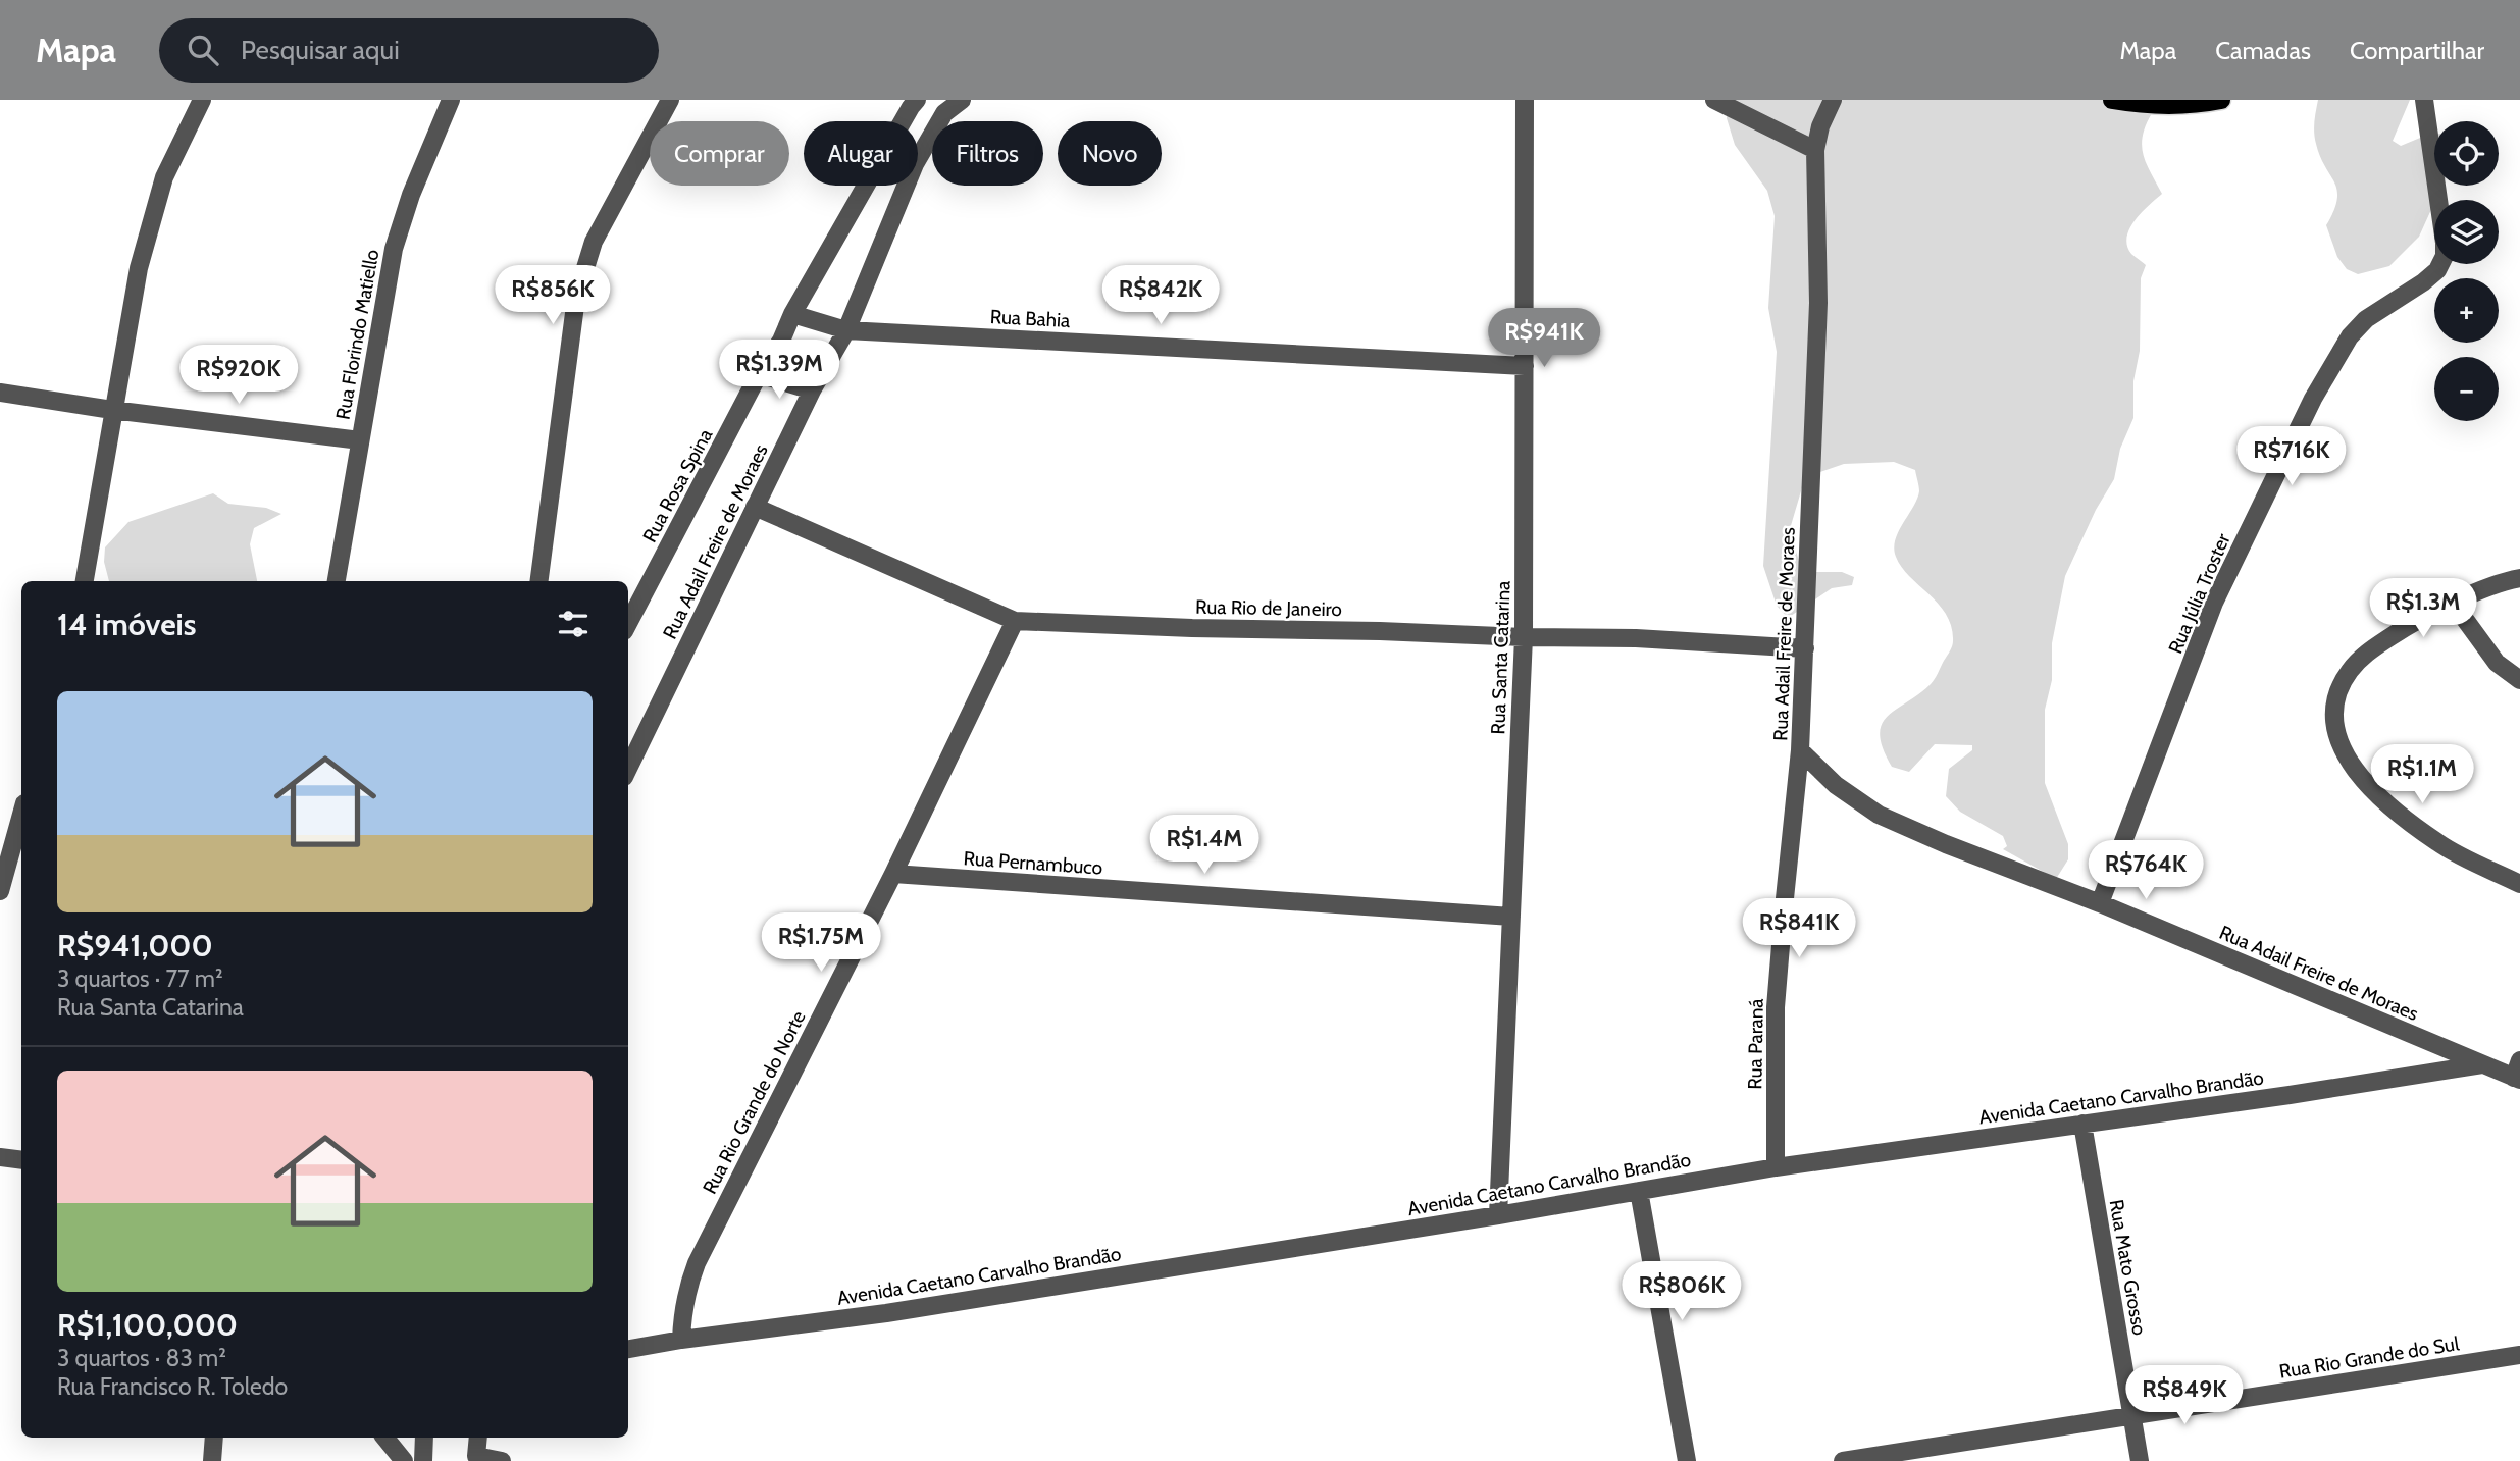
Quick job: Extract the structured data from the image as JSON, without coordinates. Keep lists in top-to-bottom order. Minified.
{"streets":{"street":["Rua Bahia","Rua Florindo Matiello","Rua Rosa Spina","Rua Adail Freire de Moraes","Rua Júlia Troster","Rua Rio de Janeiro","Rua Santa Catarina","Rua Pernambuco","Rua Paraná","Avenida Caetano Carvalho Brandão","Rua Rio Grande do Norte","Rua Mato Grosso","Rua Rio Grande do Sul"]},"crossings":[["Rua Bahia","Rua Rosa Spina"],["Rua Bahia","Rua Adail Freire de Moraes"],["Rua Bahia","Rua Santa Catarina"],["Rua Adail Freire de Moraes","Rua Júlia Troster"],["Rua Adail Freire de Moraes","Rua Rio de Janeiro"],["Rua Adail Freire de Moraes","Rua Paraná"],["Rua Adail Freire de Moraes","Avenida Caetano Carvalho Brandão"],["Rua Rio de Janeiro","Rua Santa Catarina"],["Rua Rio de Janeiro","Rua Rio Grande do Norte"],["Rua Santa Catarina","Rua Pernambuco"],["Rua Santa Catarina","Avenida Caetano Carvalho Brandão"],["Rua Pernambuco","Rua Rio Grande do Norte"],["Rua Paraná","Avenida Caetano Carvalho Brandão"],["Avenida Caetano Carvalho Brandão","Rua Rio Grande do Norte"],["Avenida Caetano Carvalho Brandão","Rua Mato Grosso"],["Rua Mato Grosso","Rua Rio Grande do Sul"]],"page":{"header":"Mapa","search":"Pesquisar aqui","nav":["Mapa","Camadas","Compartilhar"],"map_buttons":["+","−"],"chip":["Comprar","Alugar","Filtros","Novo"],"price":["R$856K","R$842K","R$941K","R$1.39M","R$920K","R$716K","R$1.3M","R$1.1M","R$1.4M","R$764K","R$841K","R$1.75M","R$806K","R$849K"],"heading":"14 imóveis","list":[{"name":"R$941,000","note":"3 quartos · 77 m² · Rua Santa Catarina"},{"name":"R$1,100,000","note":"3 quartos · 83 m² · Rua Francisco R. Toledo"}]}}
